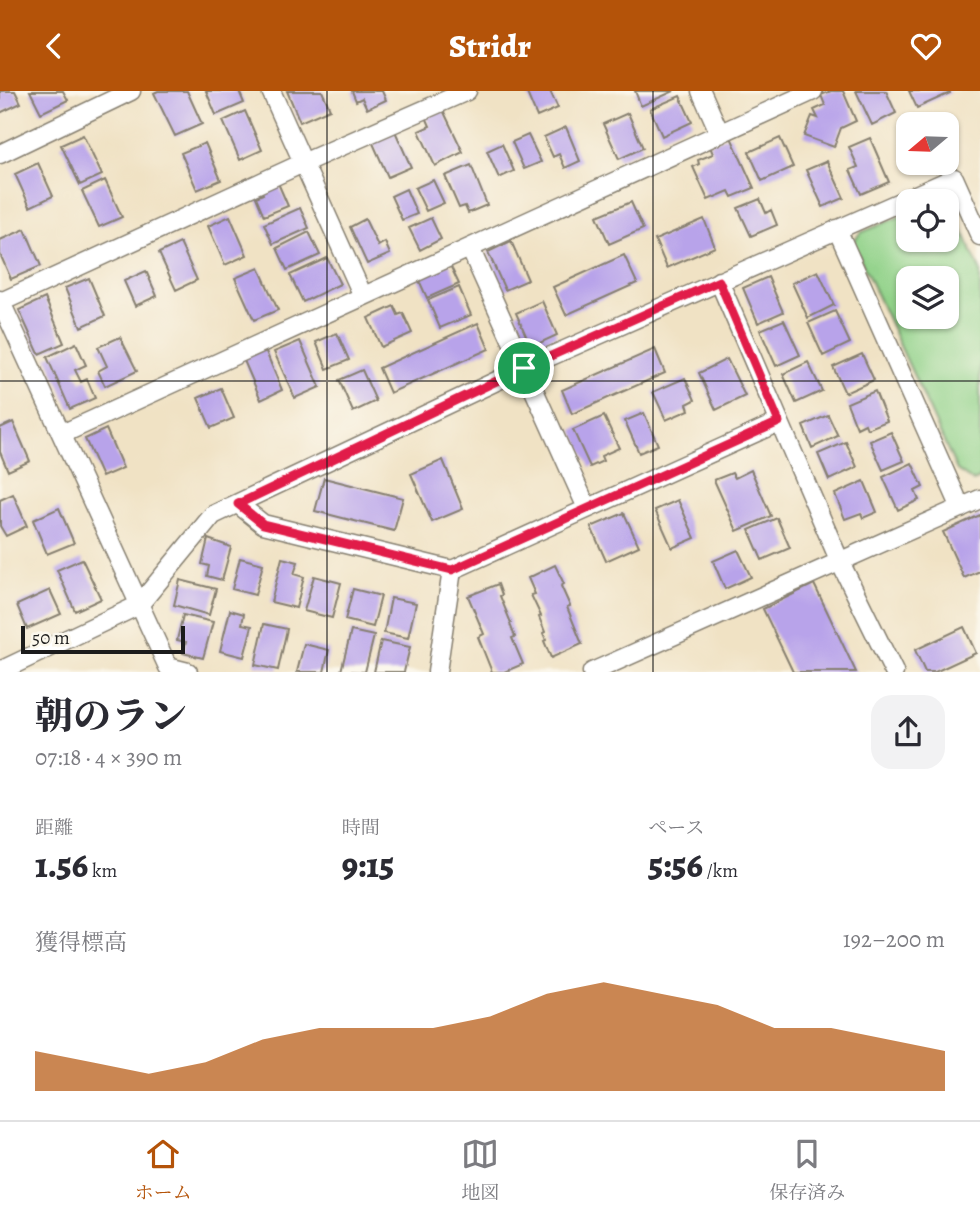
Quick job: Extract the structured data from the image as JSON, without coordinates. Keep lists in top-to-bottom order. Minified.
{"scale_bar":"50 m","north":"left","page":{"header":"Stridr","scale":"50 m","heading":["朝のラン","07:18 · 4 × 390 m"],"stats":[["距離","1.56 km"],["時間","9:15"],["ペース","5:56 /km"]],"chart":["獲得標高","192–200 m"],"tabs":["ホーム","地図","保存済み"]}}
